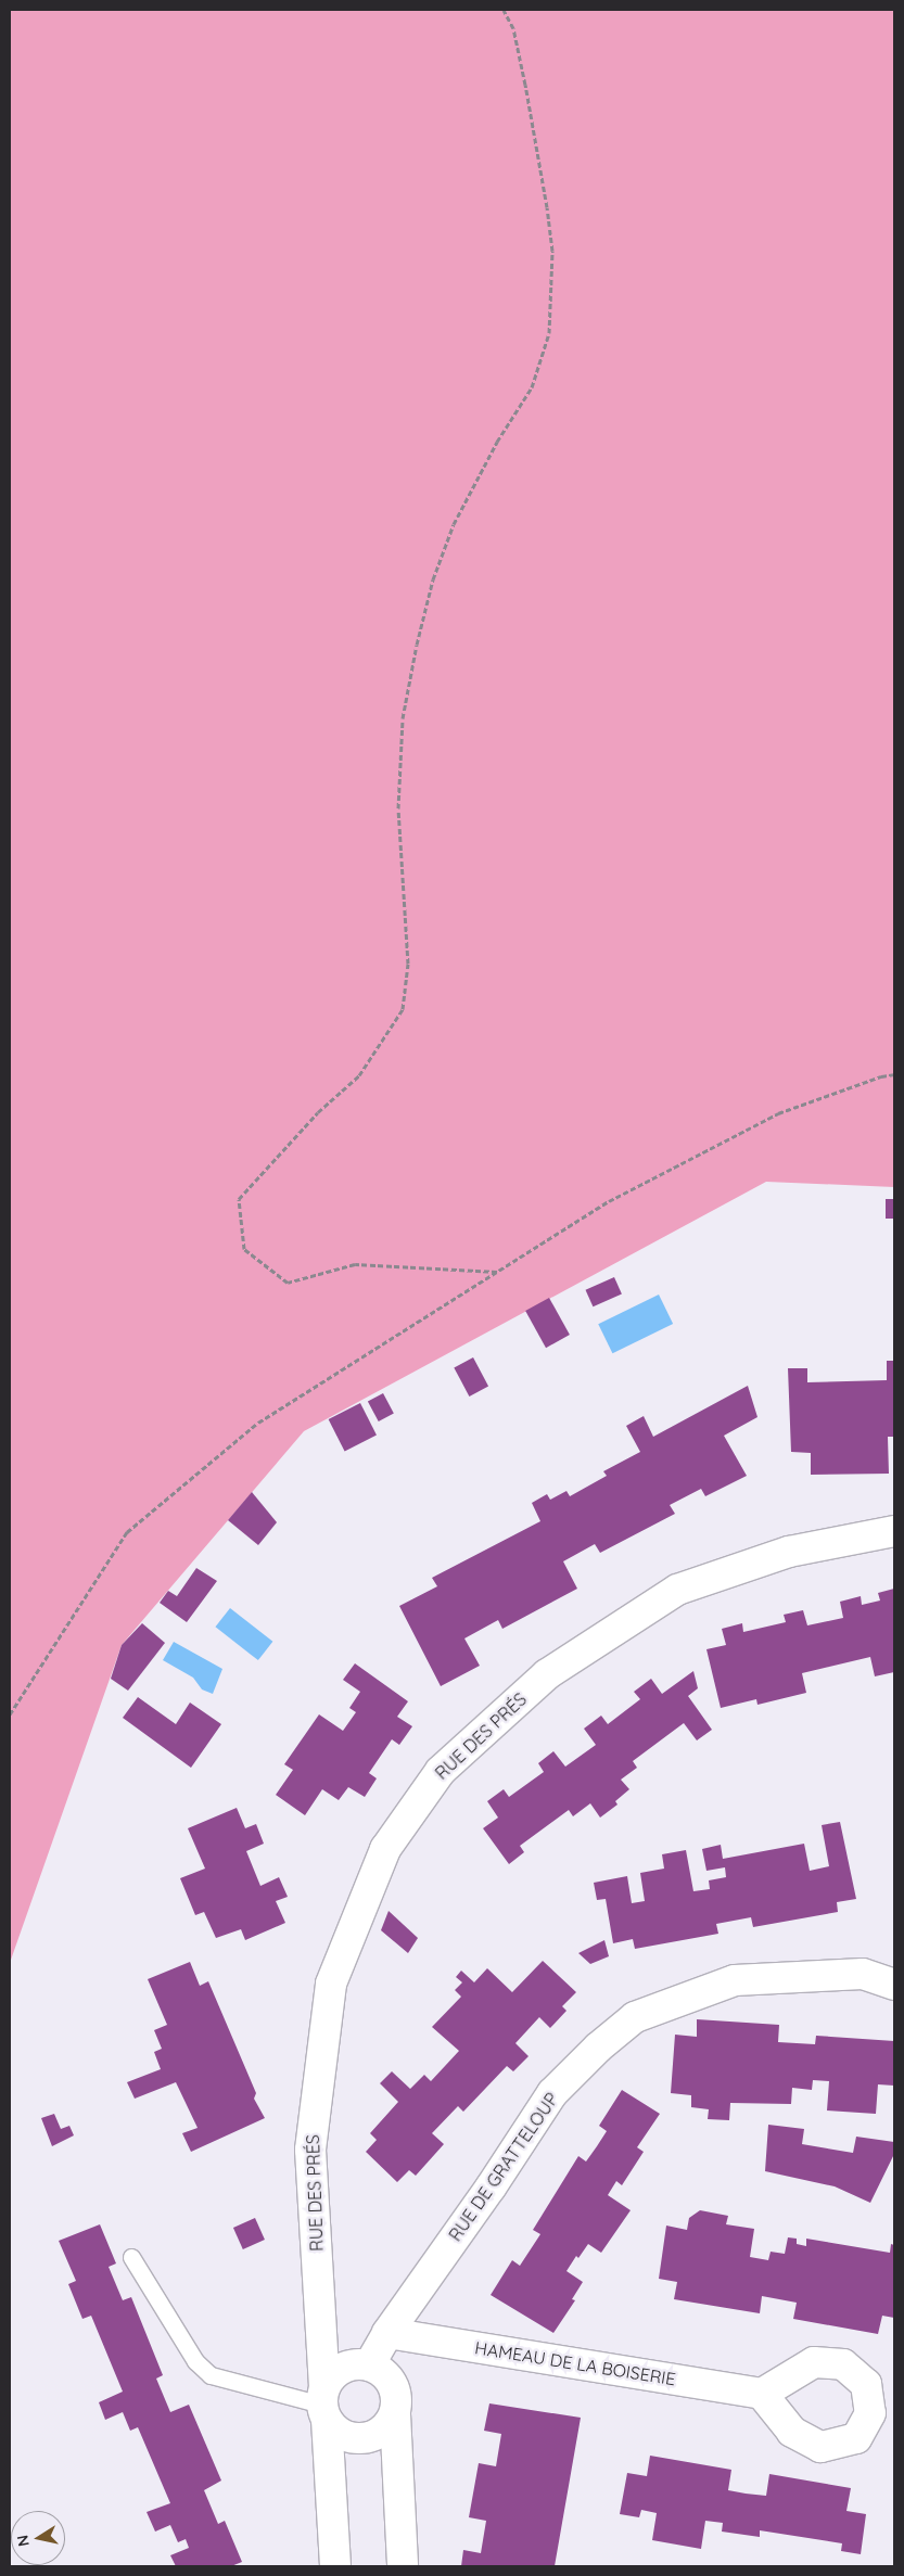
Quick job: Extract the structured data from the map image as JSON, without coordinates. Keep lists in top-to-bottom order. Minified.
{"streets":{"street":["RUE DES PRÉS","RUE DE GRATTELOUP","HAMEAU DE LA BOISERIE"]},"crossings":[["RUE DES PRÉS","RUE DE GRATTELOUP"],["RUE DE GRATTELOUP","HAMEAU DE LA BOISERIE"]],"north":"left"}
